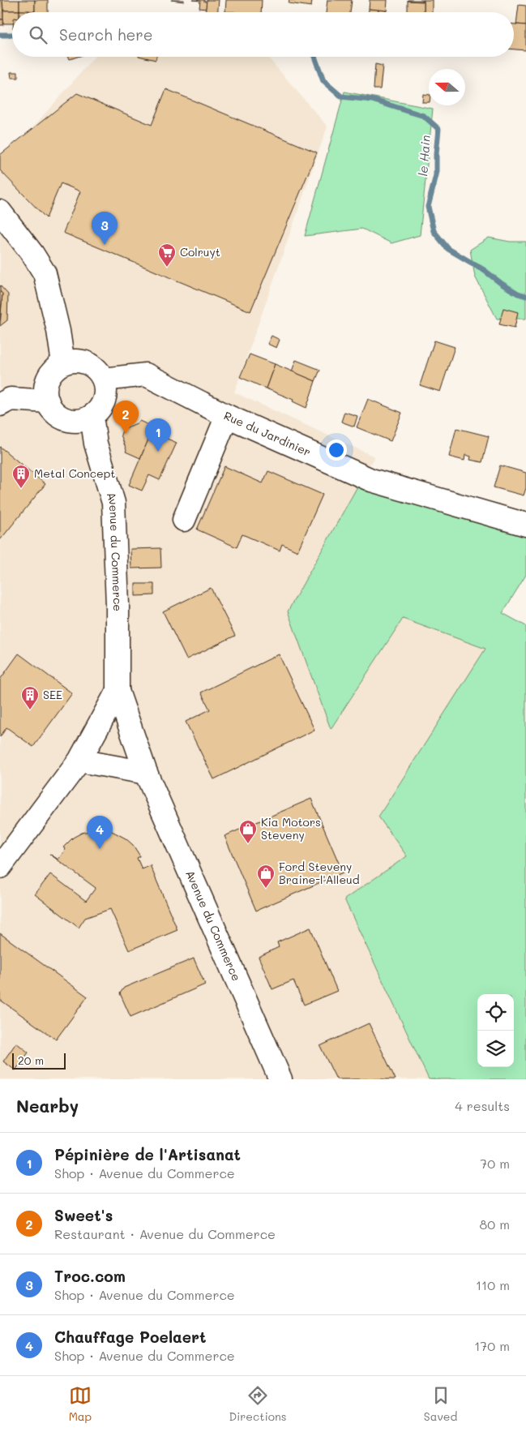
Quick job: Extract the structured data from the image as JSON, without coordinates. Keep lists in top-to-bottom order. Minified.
{"streets":{"street":["Rue du Jardinier","Avenue du Commerce"]},"crossings":[["Rue du Jardinier","Avenue du Commerce"]],"water":["le Hain"],"places":{"supermarket":["Colruyt"],"building":["Metal Concept","SEE"],"shop":["Kia Motors Steveny","Ford Steveny Braine-l'Alleud"]},"scale_bar":"20 m","north":"left","page":{"search":"Search here","pins":["3","2","1","4"],"scale":"20 m","heading":["Nearby","4 results"],"list":[{"mark":"1","name":"Pépinière de l'Artisanat","note":"Shop · Avenue du Commerce","value":"70 m"},{"mark":"2","name":"Sweet's","note":"Restaurant · Avenue du Commerce","value":"80 m"},{"mark":"3","name":"Troc.com","note":"Shop · Avenue du Commerce","value":"110 m"},{"mark":"4","name":"Chauffage Poelaert","note":"Shop · Avenue du Commerce","value":"170 m"}],"nav":["Map","Directions","Saved"]}}
